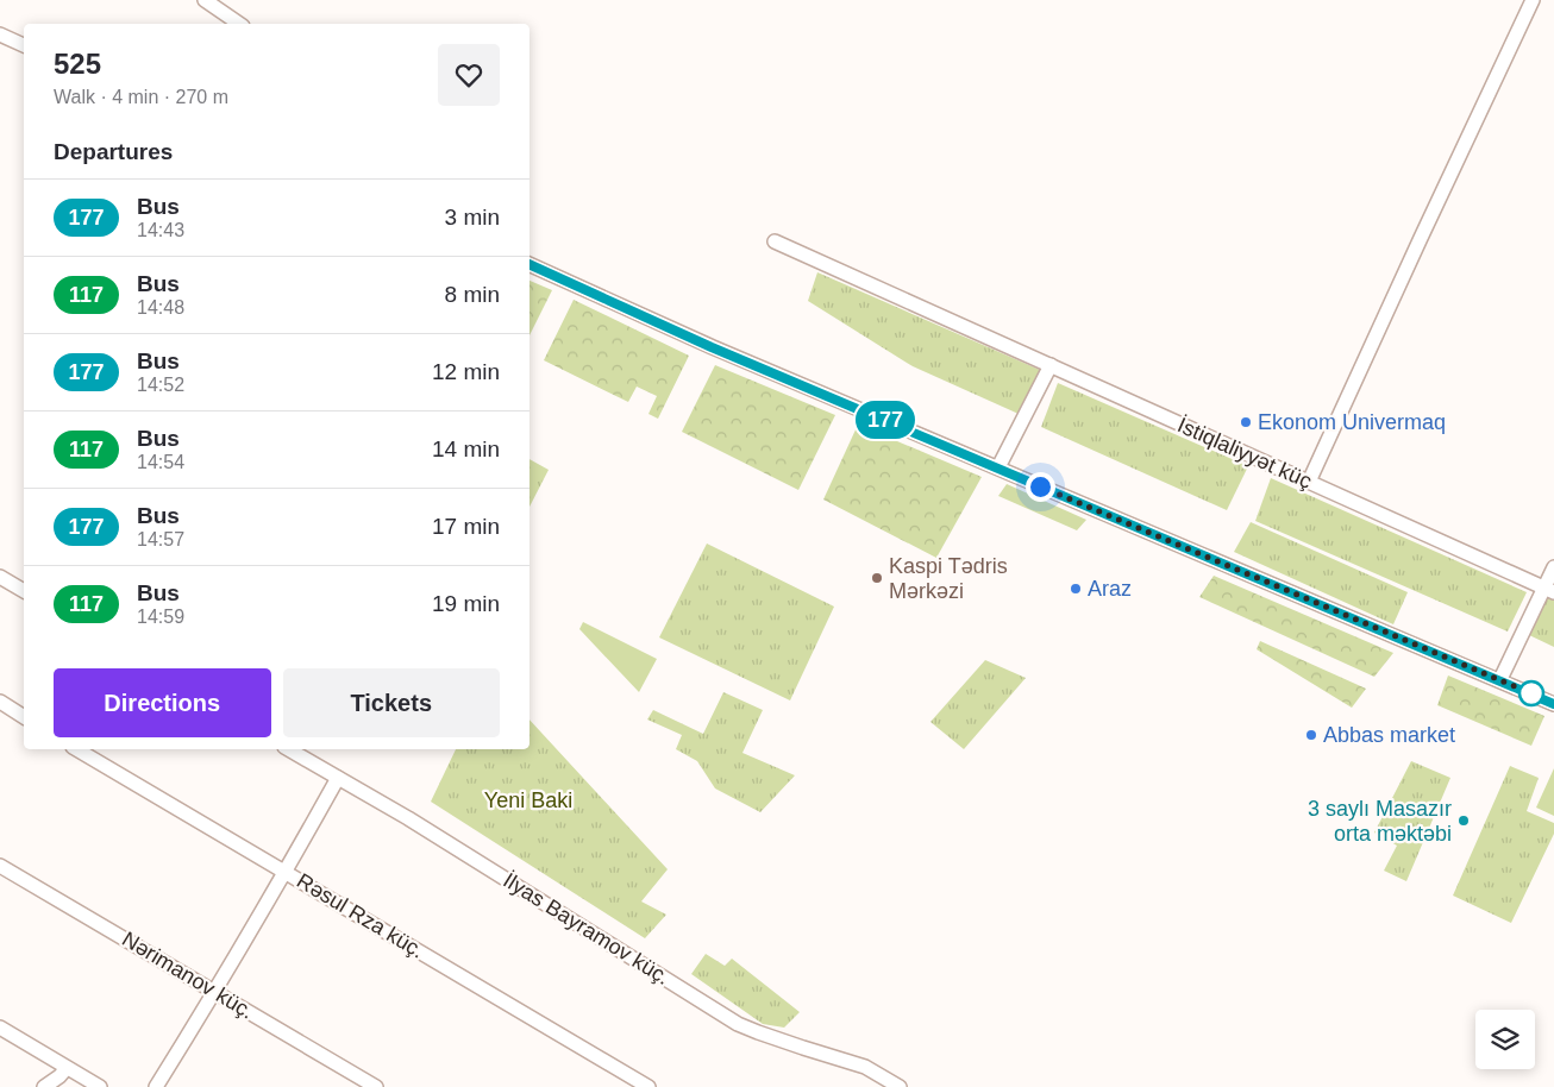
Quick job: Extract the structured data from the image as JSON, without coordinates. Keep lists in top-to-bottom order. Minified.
{"streets":{"street":["İstiqlaliyyət küç","Rəsul Rza küç.","İlyas Bayramov küç.","Nərimanov küç."]},"parks":["Yeni Baki"],"places":["Ekonom Univermaq","Kaspi Tədris Mərkəzi","Araz","Abbas market","3 saylı Masazır orta məktəbi"],"lines":["bus line 177"],"page":{"on_map":"177","heading":[["525","Walk · 4 min · 270 m"],"Departures"],"list":[{"mark":"177","name":"Bus","note":"14:43","value":"3 min"},{"mark":"117","name":"Bus","note":"14:48","value":"8 min"},{"mark":"177","name":"Bus","note":"14:52","value":"12 min"},{"mark":"117","name":"Bus","note":"14:54","value":"14 min"},{"mark":"177","name":"Bus","note":"14:57","value":"17 min"},{"mark":"117","name":"Bus","note":"14:59","value":"19 min"}],"buttons":["Directions","Tickets"]}}
